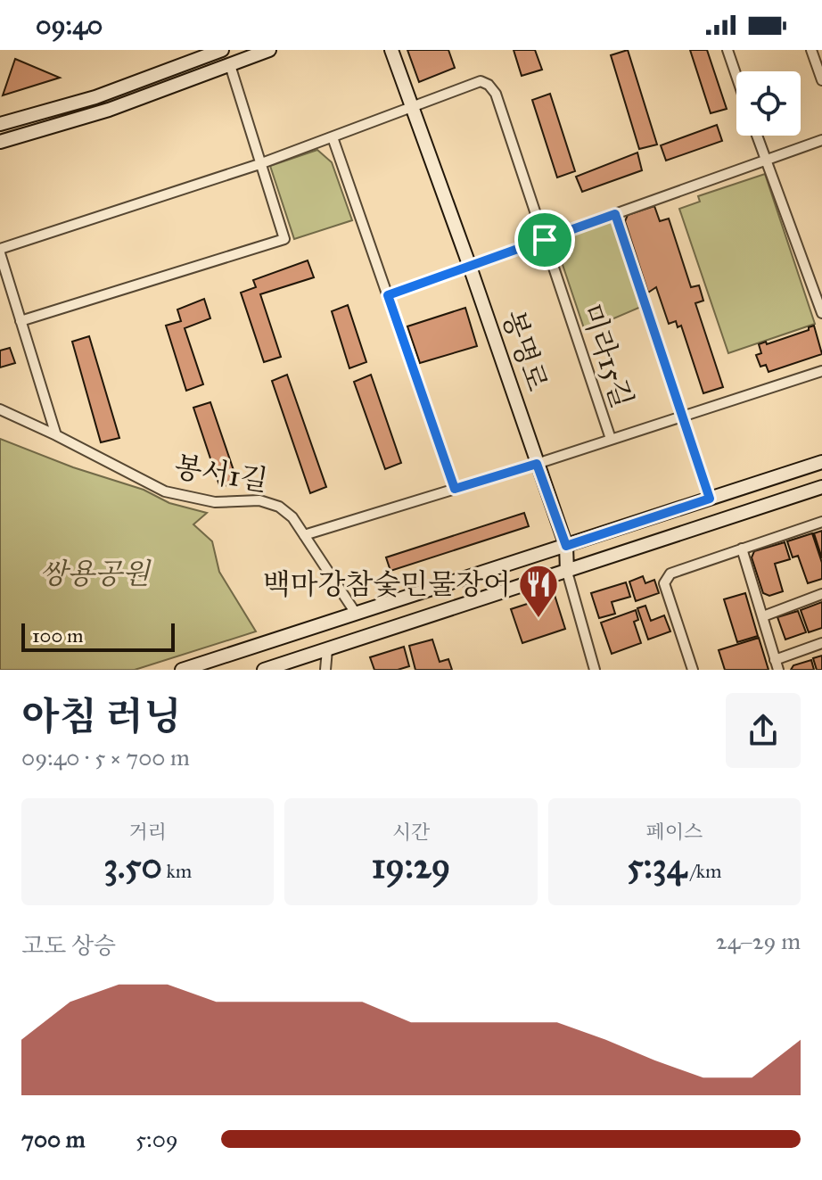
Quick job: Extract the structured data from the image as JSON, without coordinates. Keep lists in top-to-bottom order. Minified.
{"streets":{"main road":["봉명로"],"street":["미라15길","봉서1길"]},"crossings":[["봉명로","미라15길"]],"parks":["쌍용공원"],"places":{"restaurant":["백마강참숯민물장어"]},"scale_bar":"100 m","page":{"status":"09:40","scale":"100 m","heading":["아침 러닝","09:40 · 5 × 700 m"],"stats":[["거리","3.50 km"],["시간","19:29"],["페이스","5:34 /km"]],"chart":["고도 상승","24–29 m"],"list":[{"name":"700 m","note":"5:09"}]}}
